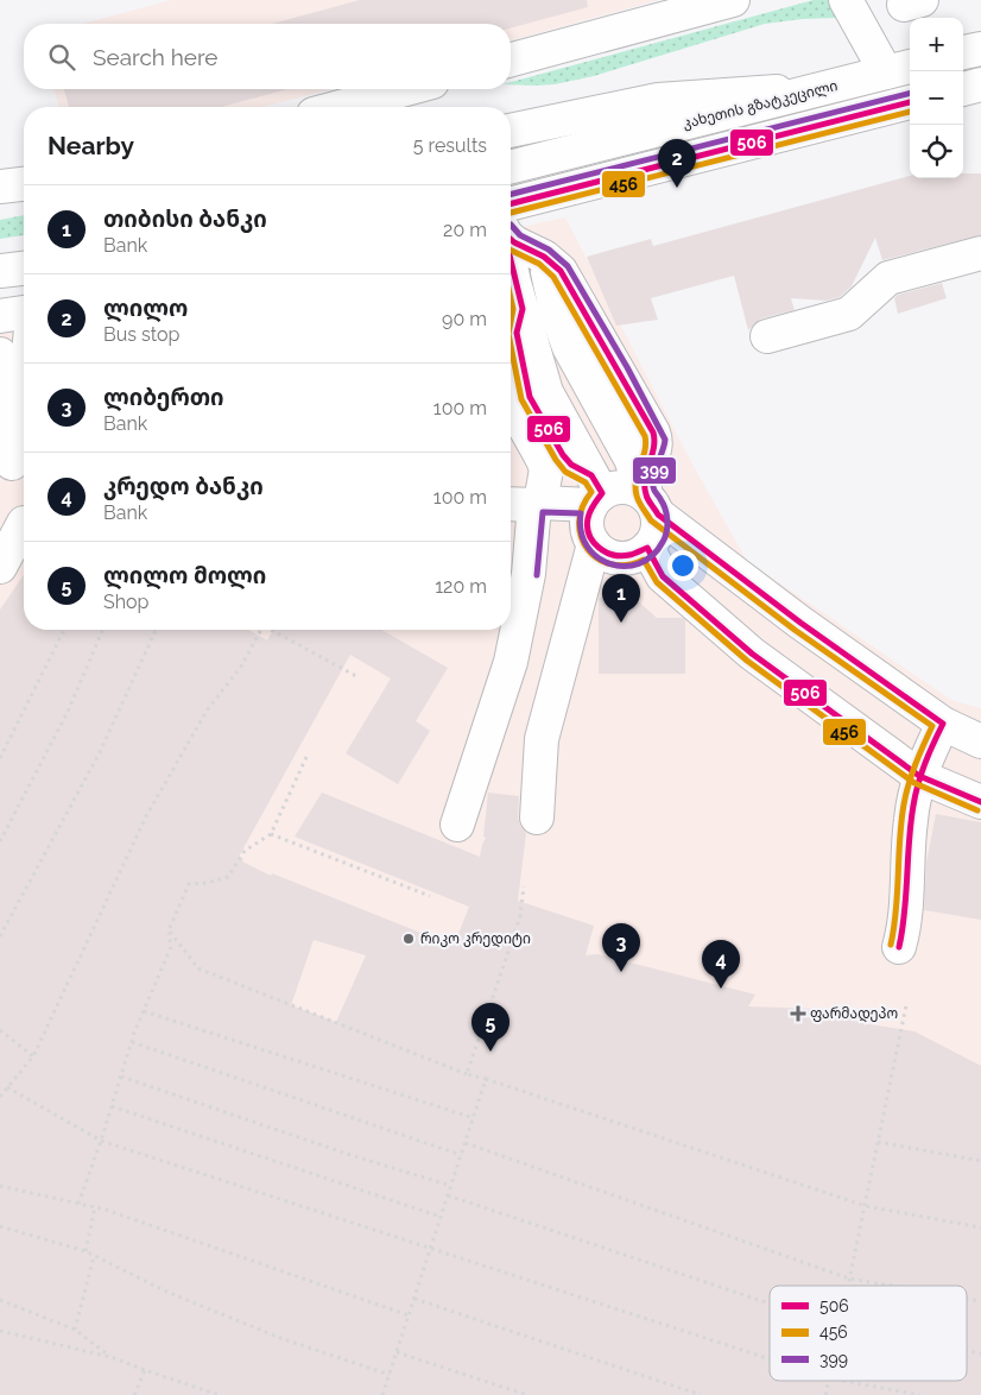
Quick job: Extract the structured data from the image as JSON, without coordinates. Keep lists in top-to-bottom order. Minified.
{"streets":{"main road":["კახეთის გზატკეცილი"]},"places":{"other":["რიკო კრედიტი"],"health":["ფარმადეპო"]},"lines":["transit line 399","transit line 506","transit line 456"],"legend":["506","456","399"],"page":{"map_buttons":["+","−"],"search":"Search here","heading":["Nearby","5 results"],"pins":["2","1","3","4","5"],"list":[{"mark":"1","name":"თიბისი ბანკი","note":"Bank","value":"20 m"},{"mark":"2","name":"ლილო","note":"Bus stop","value":"90 m"},{"mark":"3","name":"ლიბერთი","note":"Bank","value":"100 m"},{"mark":"4","name":"კრედო ბანკი","note":"Bank","value":"100 m"},{"mark":"5","name":"ლილო მოლი","note":"Shop","value":"120 m"}]}}
